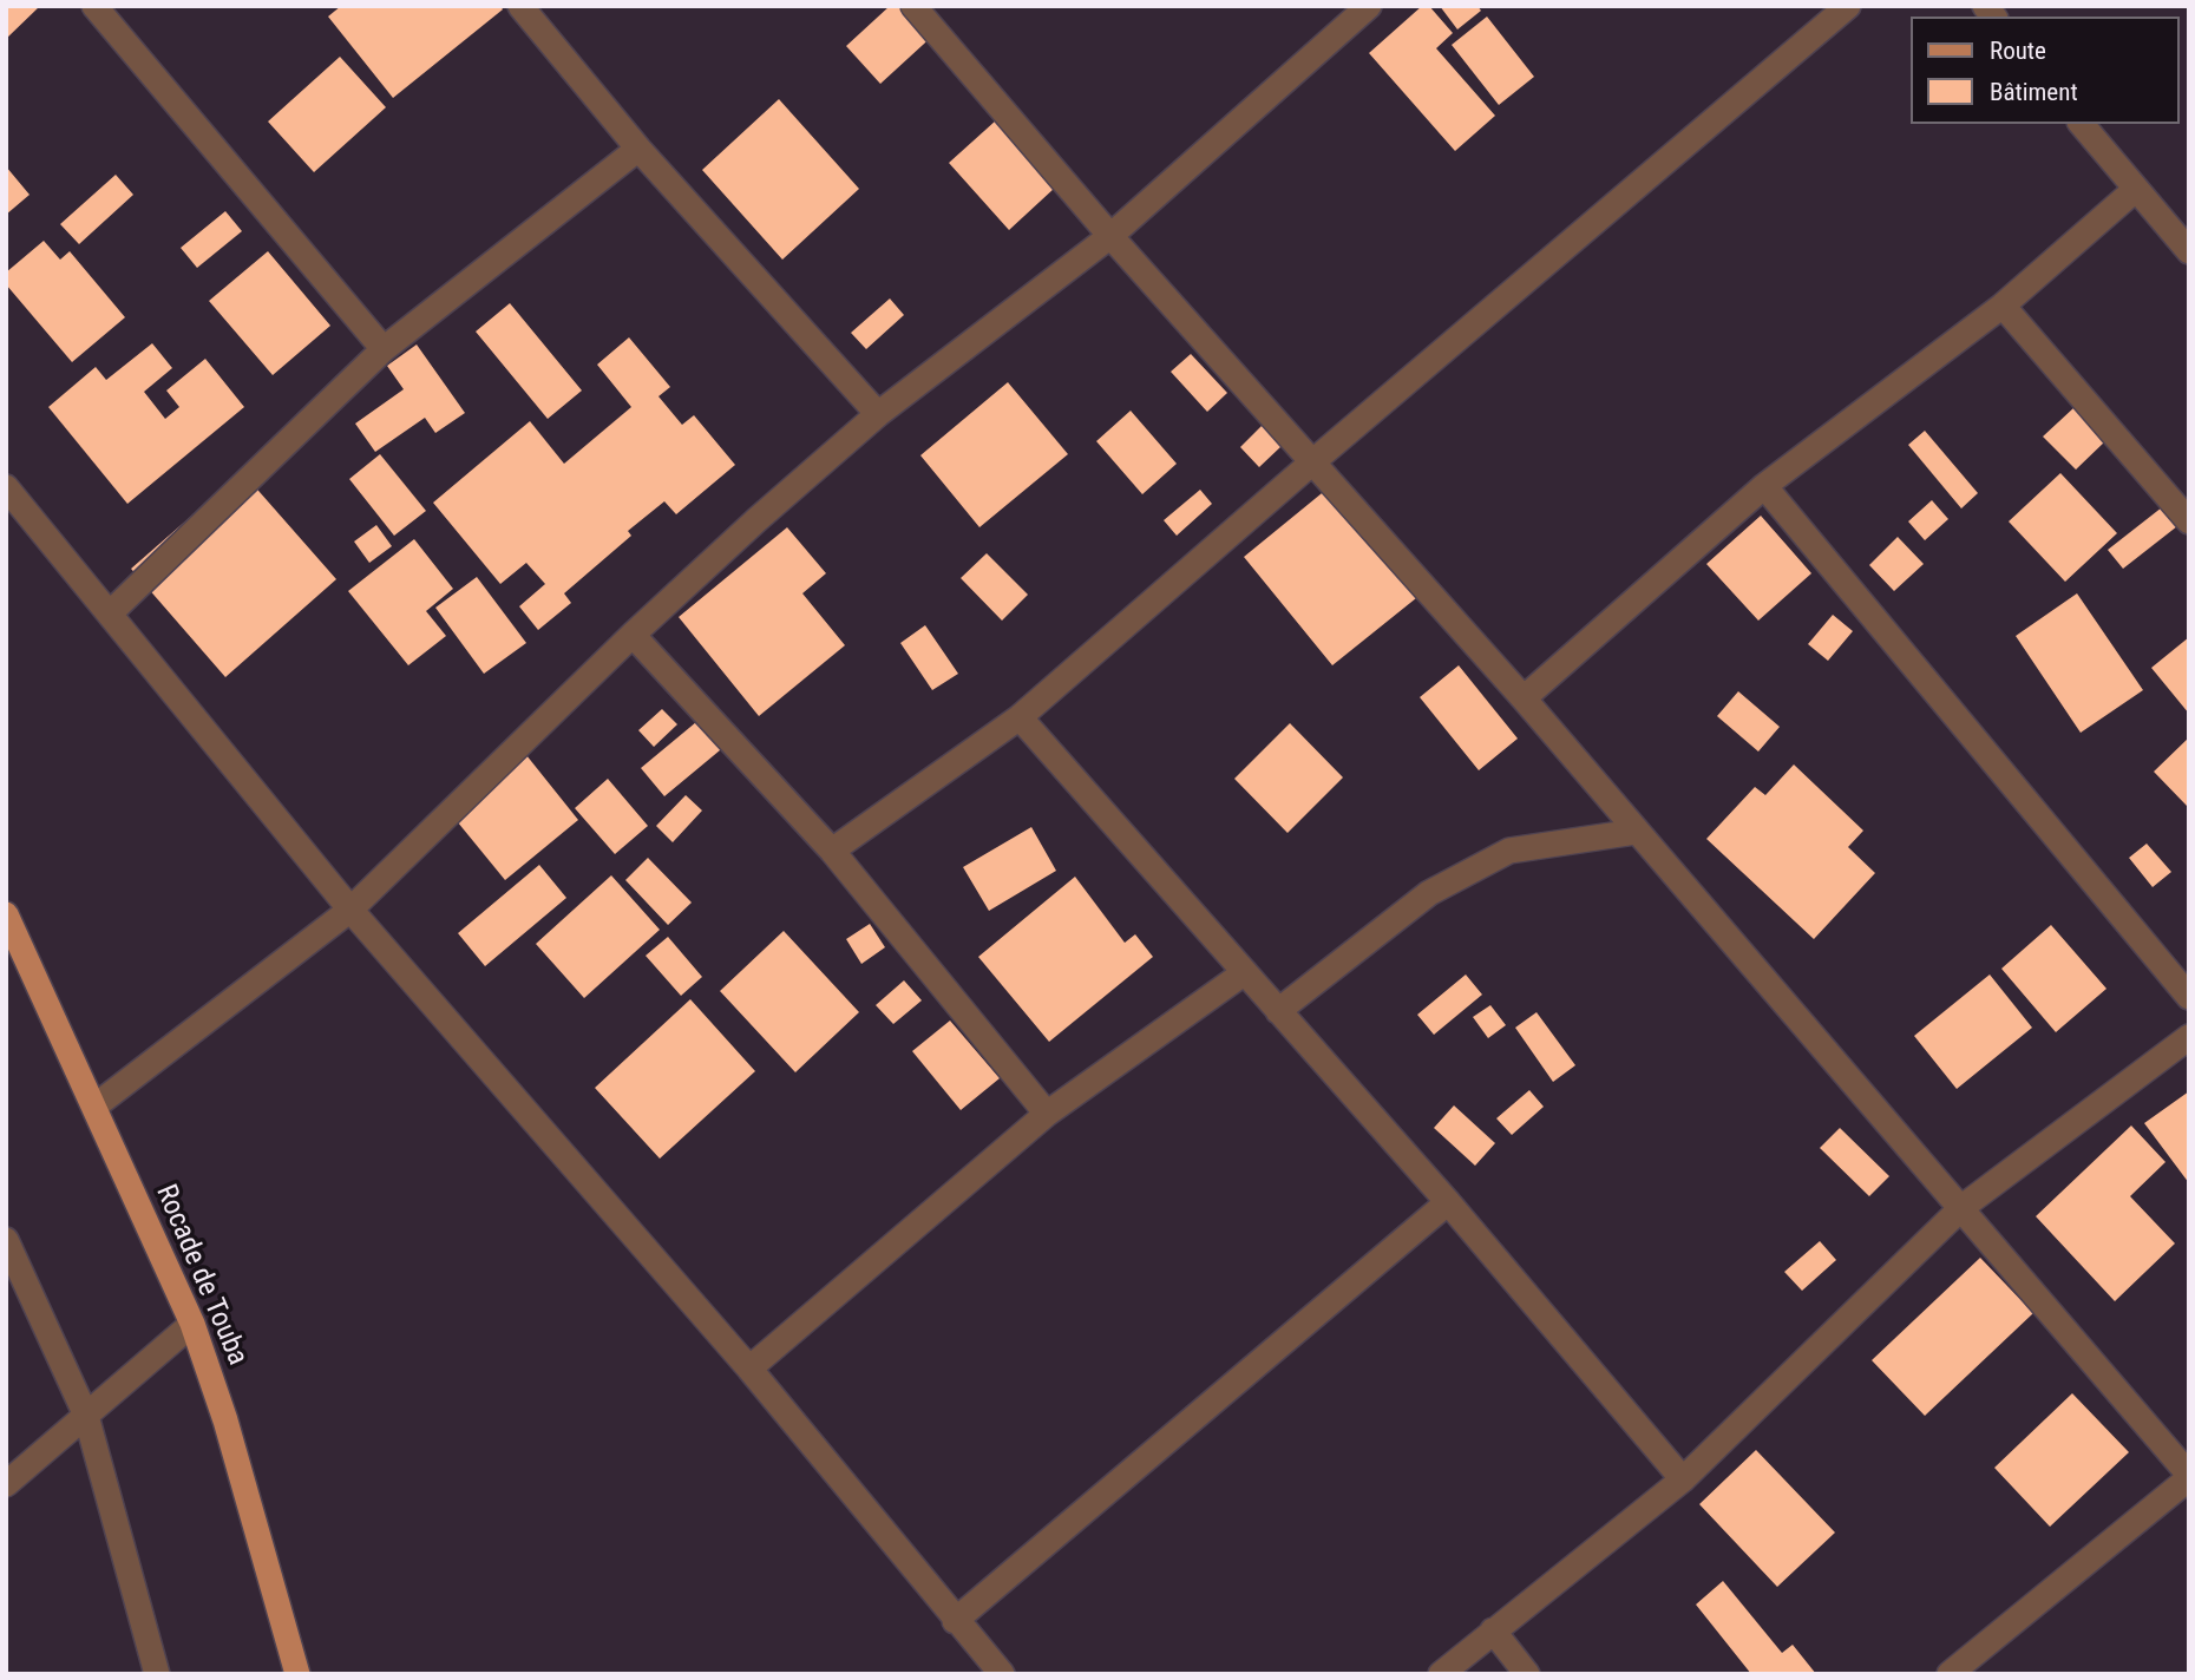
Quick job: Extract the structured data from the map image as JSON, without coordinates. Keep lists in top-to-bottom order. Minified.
{"streets":{"main road":["Rocade de Touba"]},"legend":["Route","Bâtiment"]}
